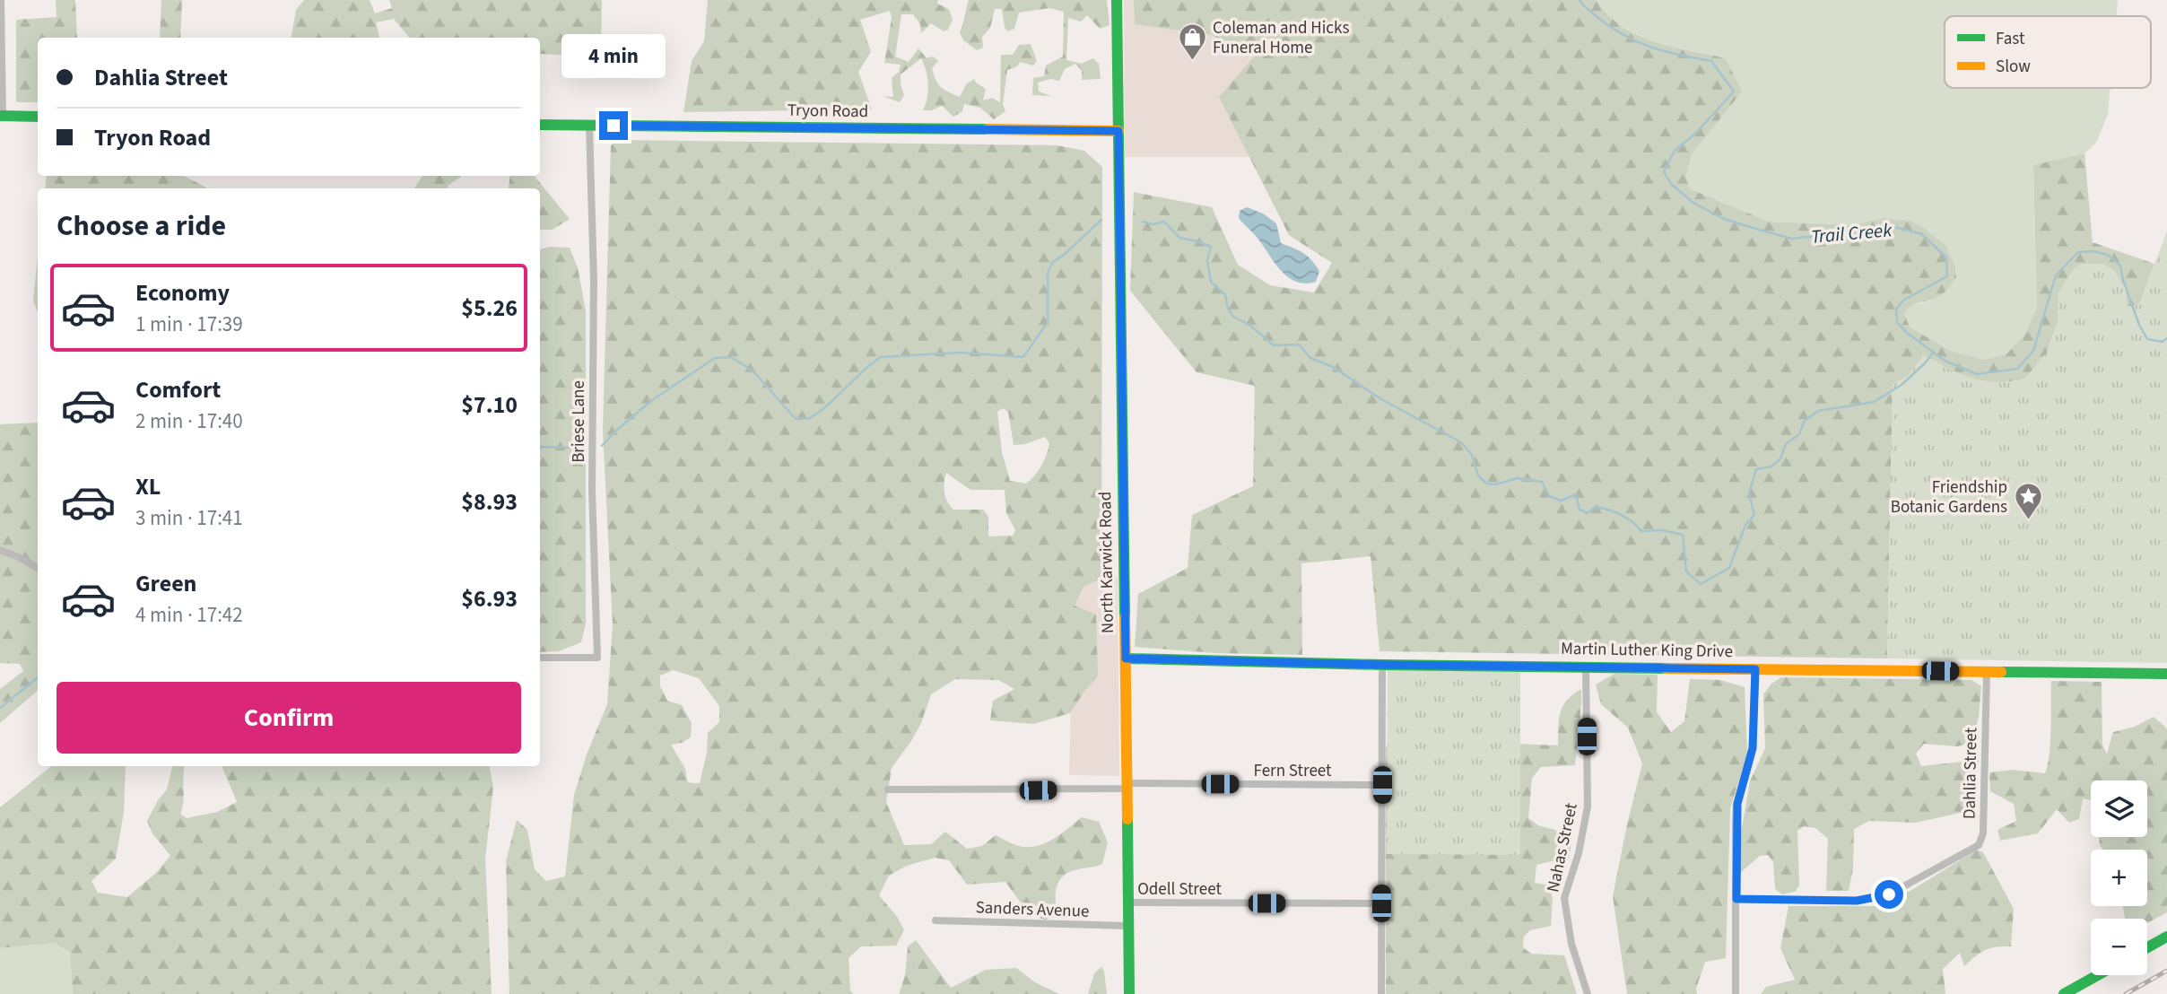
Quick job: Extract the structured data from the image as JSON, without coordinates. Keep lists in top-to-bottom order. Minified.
{"streets":{"street":["Tryon Road","Briese Lane","North Karwick Road","Martin Luther King Drive","Fern Street","Dahlia Street","Nahas Street","Odell Street","Sanders Avenue"]},"crossings":[["Tryon Road","Briese Lane"],["Tryon Road","North Karwick Road"],["North Karwick Road","Martin Luther King Drive"],["North Karwick Road","Fern Street"],["North Karwick Road","Odell Street"],["North Karwick Road","Sanders Avenue"],["Martin Luther King Drive","Dahlia Street"],["Martin Luther King Drive","Nahas Street"]],"water":["Trail Creek"],"places":{"shop":["Coleman and Hicks Funeral Home"],"place":["Friendship Botanic Gardens"]},"legend":["Fast","Slow"],"page":{"bubble":"4 min","banner":["Dahlia Street","Tryon Road"],"heading":"Choose a ride","list":[{"name":"Economy","note":"1 min · 17:39","value":"$5.26"},{"name":"Comfort","note":"2 min · 17:40","value":"$7.10"},{"name":"XL","note":"3 min · 17:41","value":"$8.93"},{"name":"Green","note":"4 min · 17:42","value":"$6.93"}],"buttons":"Confirm","map_buttons":["+","−"]}}
